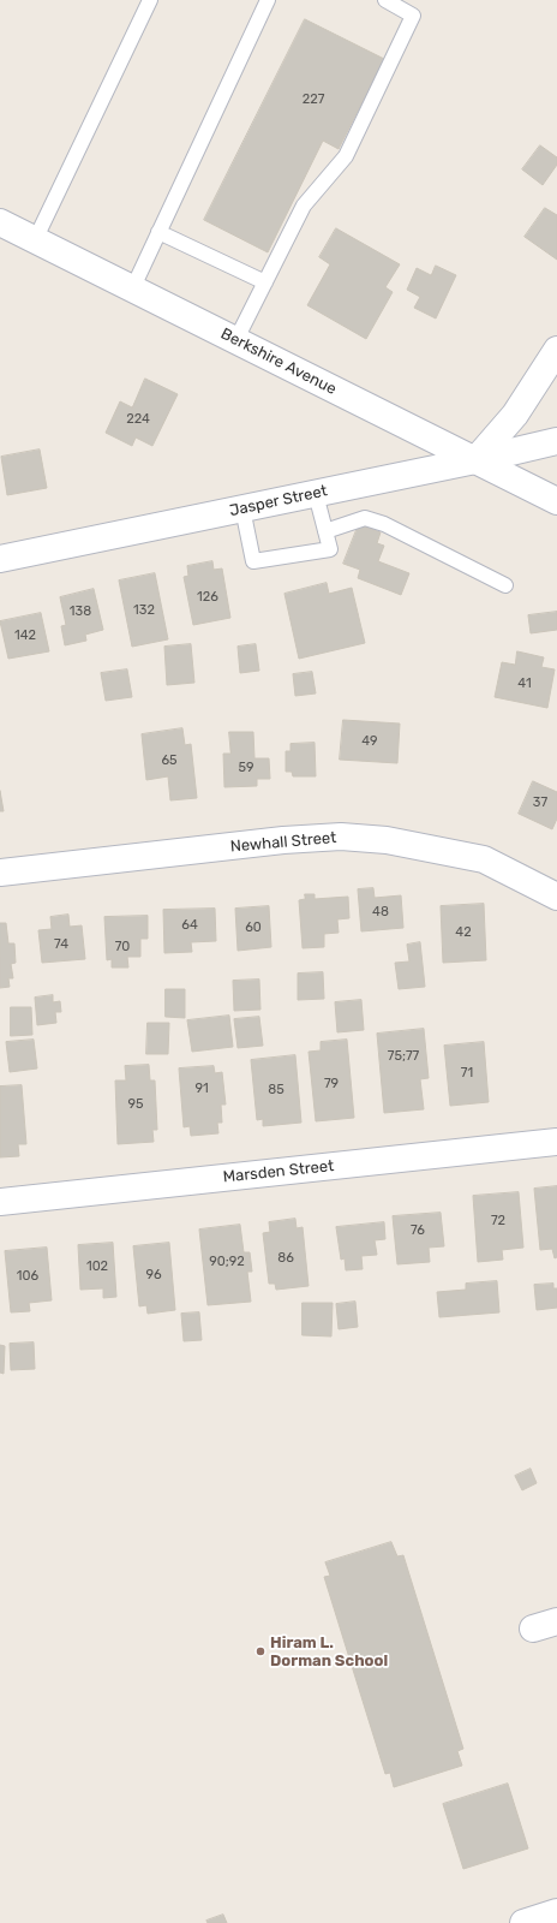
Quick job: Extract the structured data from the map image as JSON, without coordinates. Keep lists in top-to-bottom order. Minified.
{"streets":{"street":["Berkshire Avenue","Jasper Street","Newhall Street","Marsden Street"]},"crossings":[["Berkshire Avenue","Jasper Street"]],"places":["Hiram L. Dorman School"],"house_numbers":["227","224","126","132","138","142","41","49","65","59","37","48","64","60","42","74","70","75;77","71","79","91","85","95","72","76","86","90;92","102","96","106"]}
